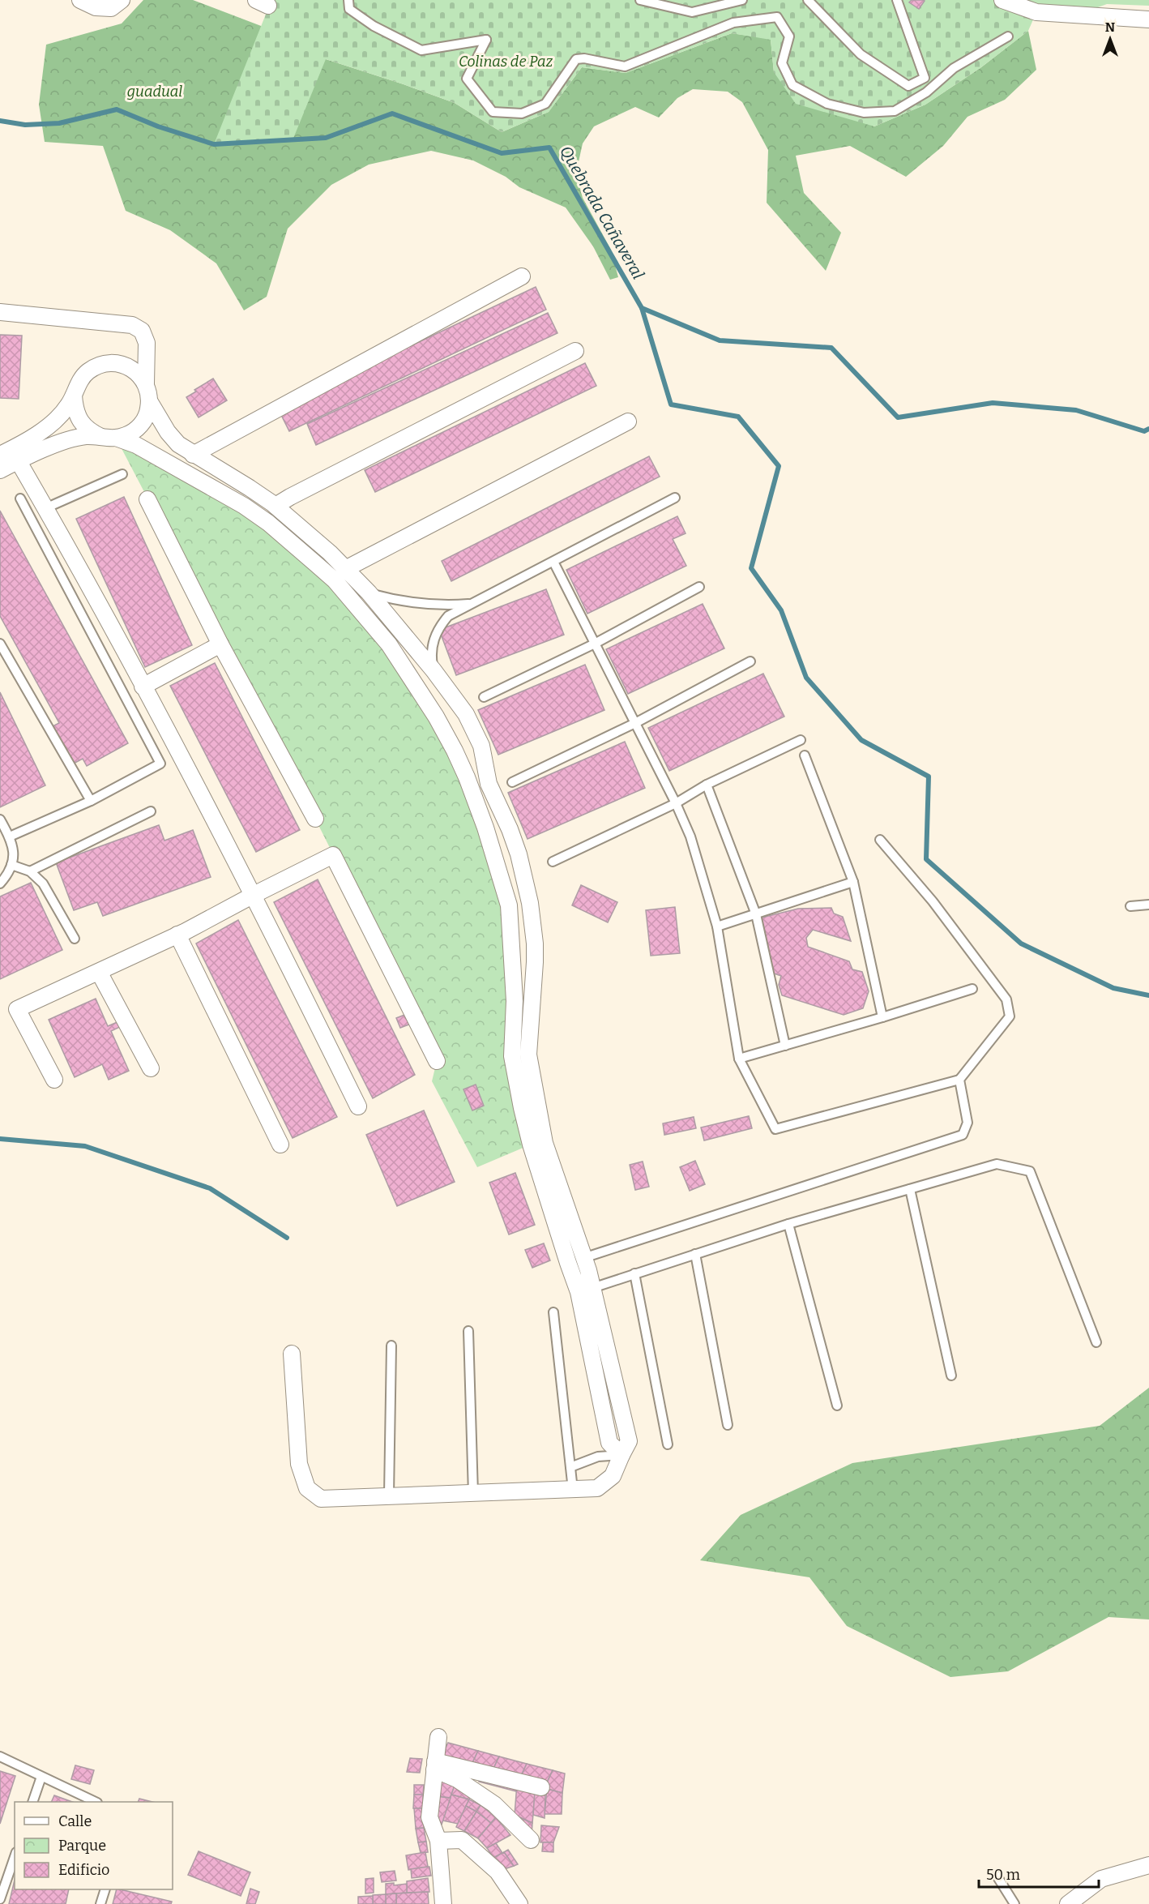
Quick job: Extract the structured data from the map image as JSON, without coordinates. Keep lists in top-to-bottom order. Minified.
{"water":["Quebrada Cañaveral"],"parks":["Colinas de Paz","guadual"],"legend":["Calle","Parque","Edificio"],"scale_bar":"50 m","north":"top"}
